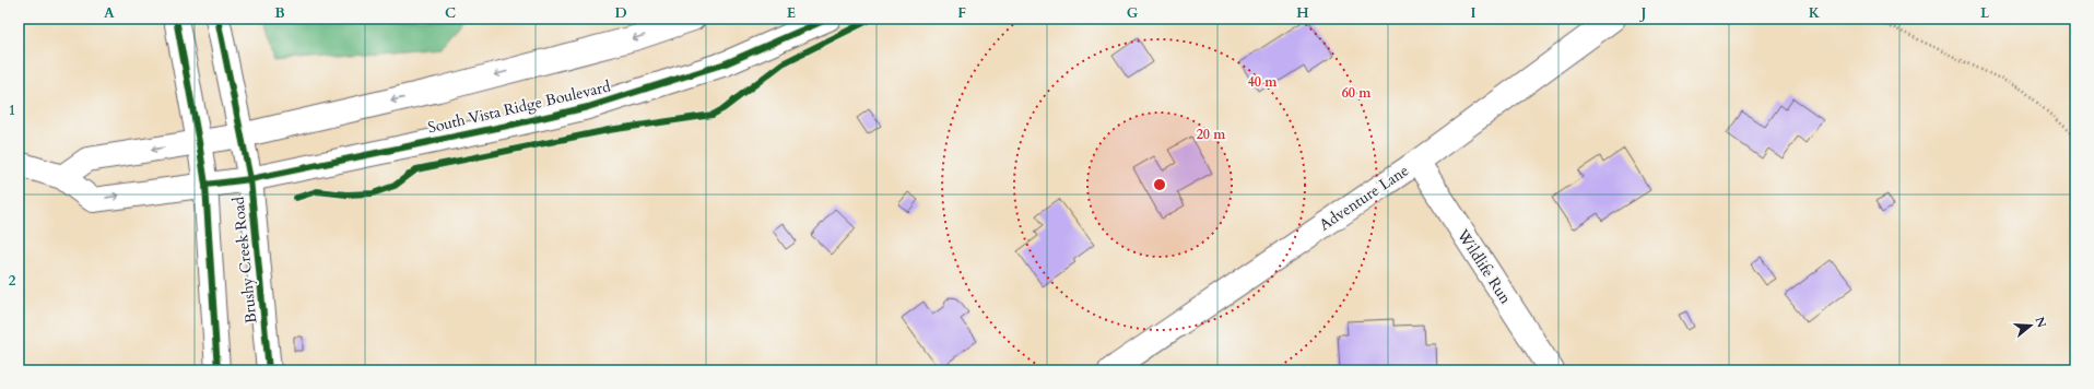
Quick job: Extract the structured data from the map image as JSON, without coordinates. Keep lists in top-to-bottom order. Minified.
{"streets":{"street":["South Vista Ridge Boulevard","Adventure Lane","Brushy Creek Road","Wildlife Run"]},"crossings":[["South Vista Ridge Boulevard","Brushy Creek Road"],["Adventure Lane","Wildlife Run"]],"north":"right","grid":{"columns":["A","B","C","D","E","F","G","H","I","J","K","L"],"rows":["1","2"]},"rings":["40 m","60 m","20 m"]}
